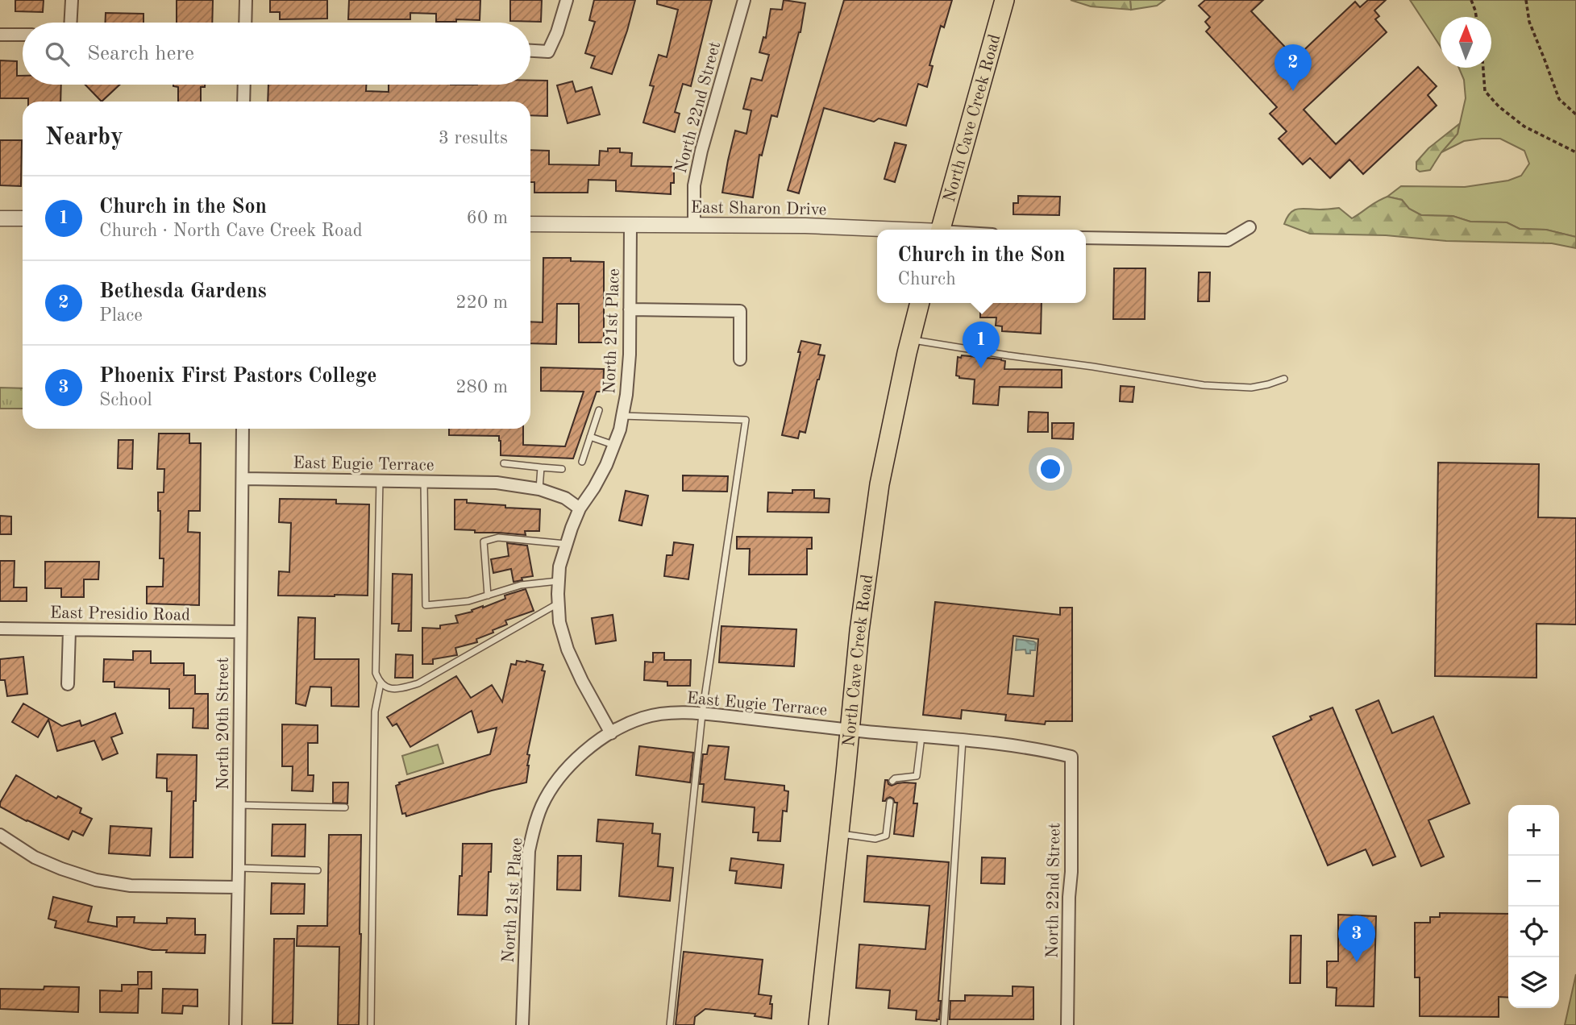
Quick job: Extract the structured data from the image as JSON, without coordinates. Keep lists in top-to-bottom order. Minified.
{"streets":{"main road":["North Cave Creek Road"],"street":["North 22nd Street","East Sharon Drive","North 21st Place","East Eugie Terrace","East Presidio Road","North 20th Street"]},"crossings":[["North 22nd Street","East Sharon Drive"],["North 22nd Street","East Eugie Terrace"],["North Cave Creek Road","East Eugie Terrace"],["East Sharon Drive","North 21st Place"],["North 21st Place","East Eugie Terrace"],["East Eugie Terrace","North 20th Street"],["East Presidio Road","North 20th Street"]],"north":"top","page":{"search":"Search here","pins":["2","1","3"],"heading":["Nearby","3 results"],"list":[{"mark":"1","name":"Church in the Son","note":"Church · North Cave Creek Road","value":"60 m"},{"mark":"2","name":"Bethesda Gardens","note":"Place","value":"220 m"},{"mark":"3","name":"Phoenix First Pastors College","note":"School","value":"280 m"}],"popup":["Church in the Son","Church"],"map_buttons":["+","−"]}}
